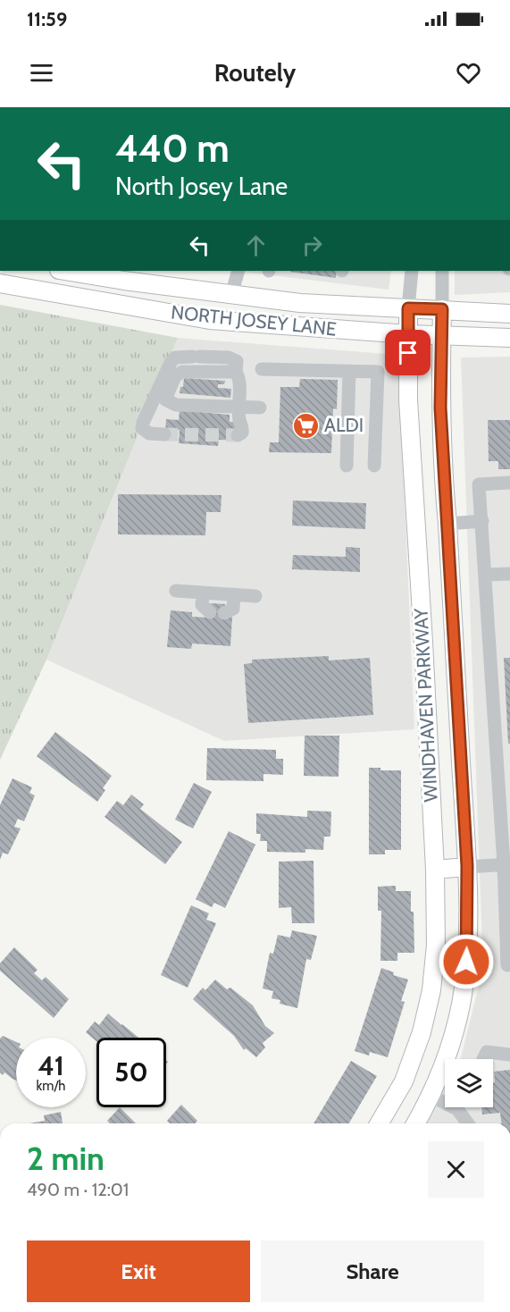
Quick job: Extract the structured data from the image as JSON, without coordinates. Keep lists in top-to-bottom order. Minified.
{"streets":{"main road":["NORTH JOSEY LANE","WINDHAVEN PARKWAY"]},"crossings":[["NORTH JOSEY LANE","WINDHAVEN PARKWAY"]],"places":{"supermarket":["ALDI"]},"page":{"status":"11:59","header":"Routely","turn":["440 m","North Josey Lane"],"speed":"41 km/h","limit":"50","heading":["2 min","490 m · 12:01"],"buttons":["Exit","Share"]}}
